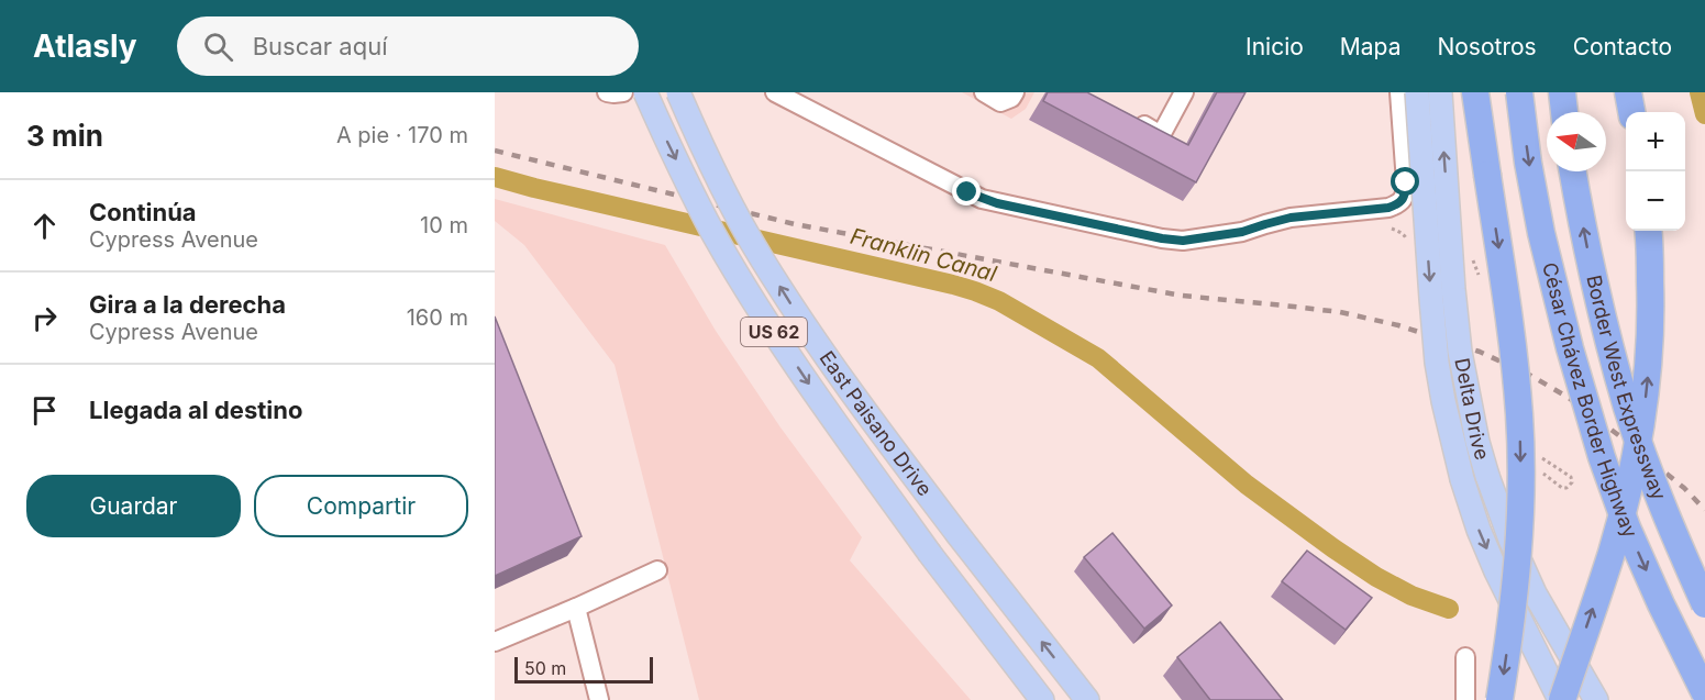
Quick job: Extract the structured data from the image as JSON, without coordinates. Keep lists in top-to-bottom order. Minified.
{"streets":{"highway":["Border West Expressway","César Chávez Border Highway"],"main road":["US 62","Delta Drive","East Paisano Drive"]},"water":["Franklin Canal"],"scale_bar":"50 m","north":"left","page":{"header":"Atlasly","search":"Buscar aquí","nav":["Inicio","Mapa","Nosotros","Contacto"],"heading":["3 min","A pie · 170 m"],"map_buttons":["+","−"],"list":[["Continúa","Cypress Avenue","10 m"],["Gira a la derecha","Cypress Avenue","160 m"],"Llegada al destino"],"buttons":["Guardar","Compartir"],"scale":"50 m"}}
